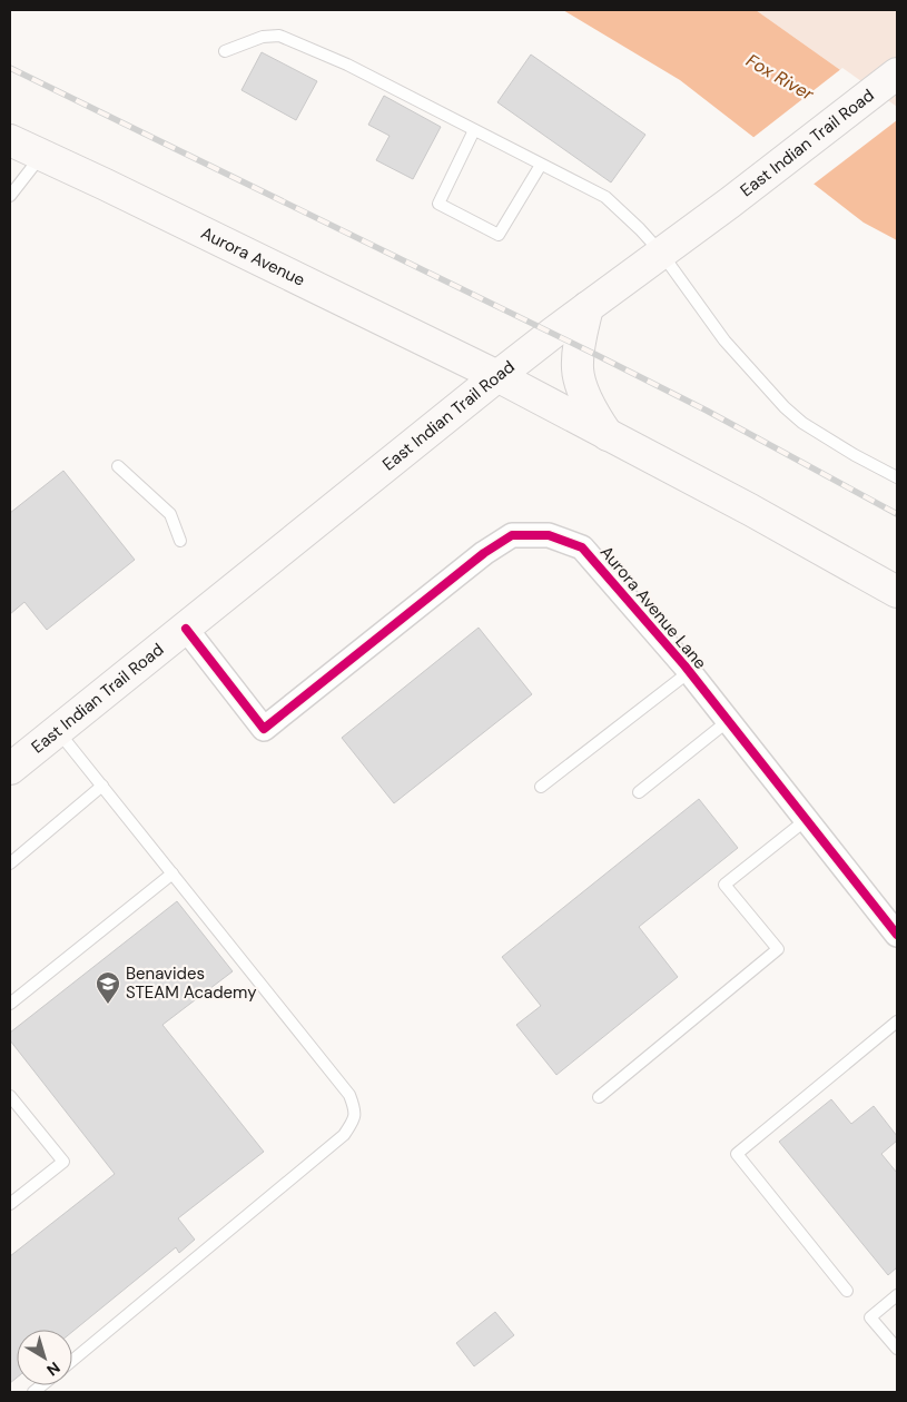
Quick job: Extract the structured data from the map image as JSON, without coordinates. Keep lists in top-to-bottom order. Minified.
{"streets":{"main road":["East Indian Trail Road","Aurora Avenue"],"street":["Aurora Avenue Lane"]},"crossings":[["East Indian Trail Road","Aurora Avenue"],["East Indian Trail Road","Aurora Avenue Lane"]],"water":["Fox River"],"places":{"school or university":["Benavides STEAM Academy"]},"north":"bottom right"}
